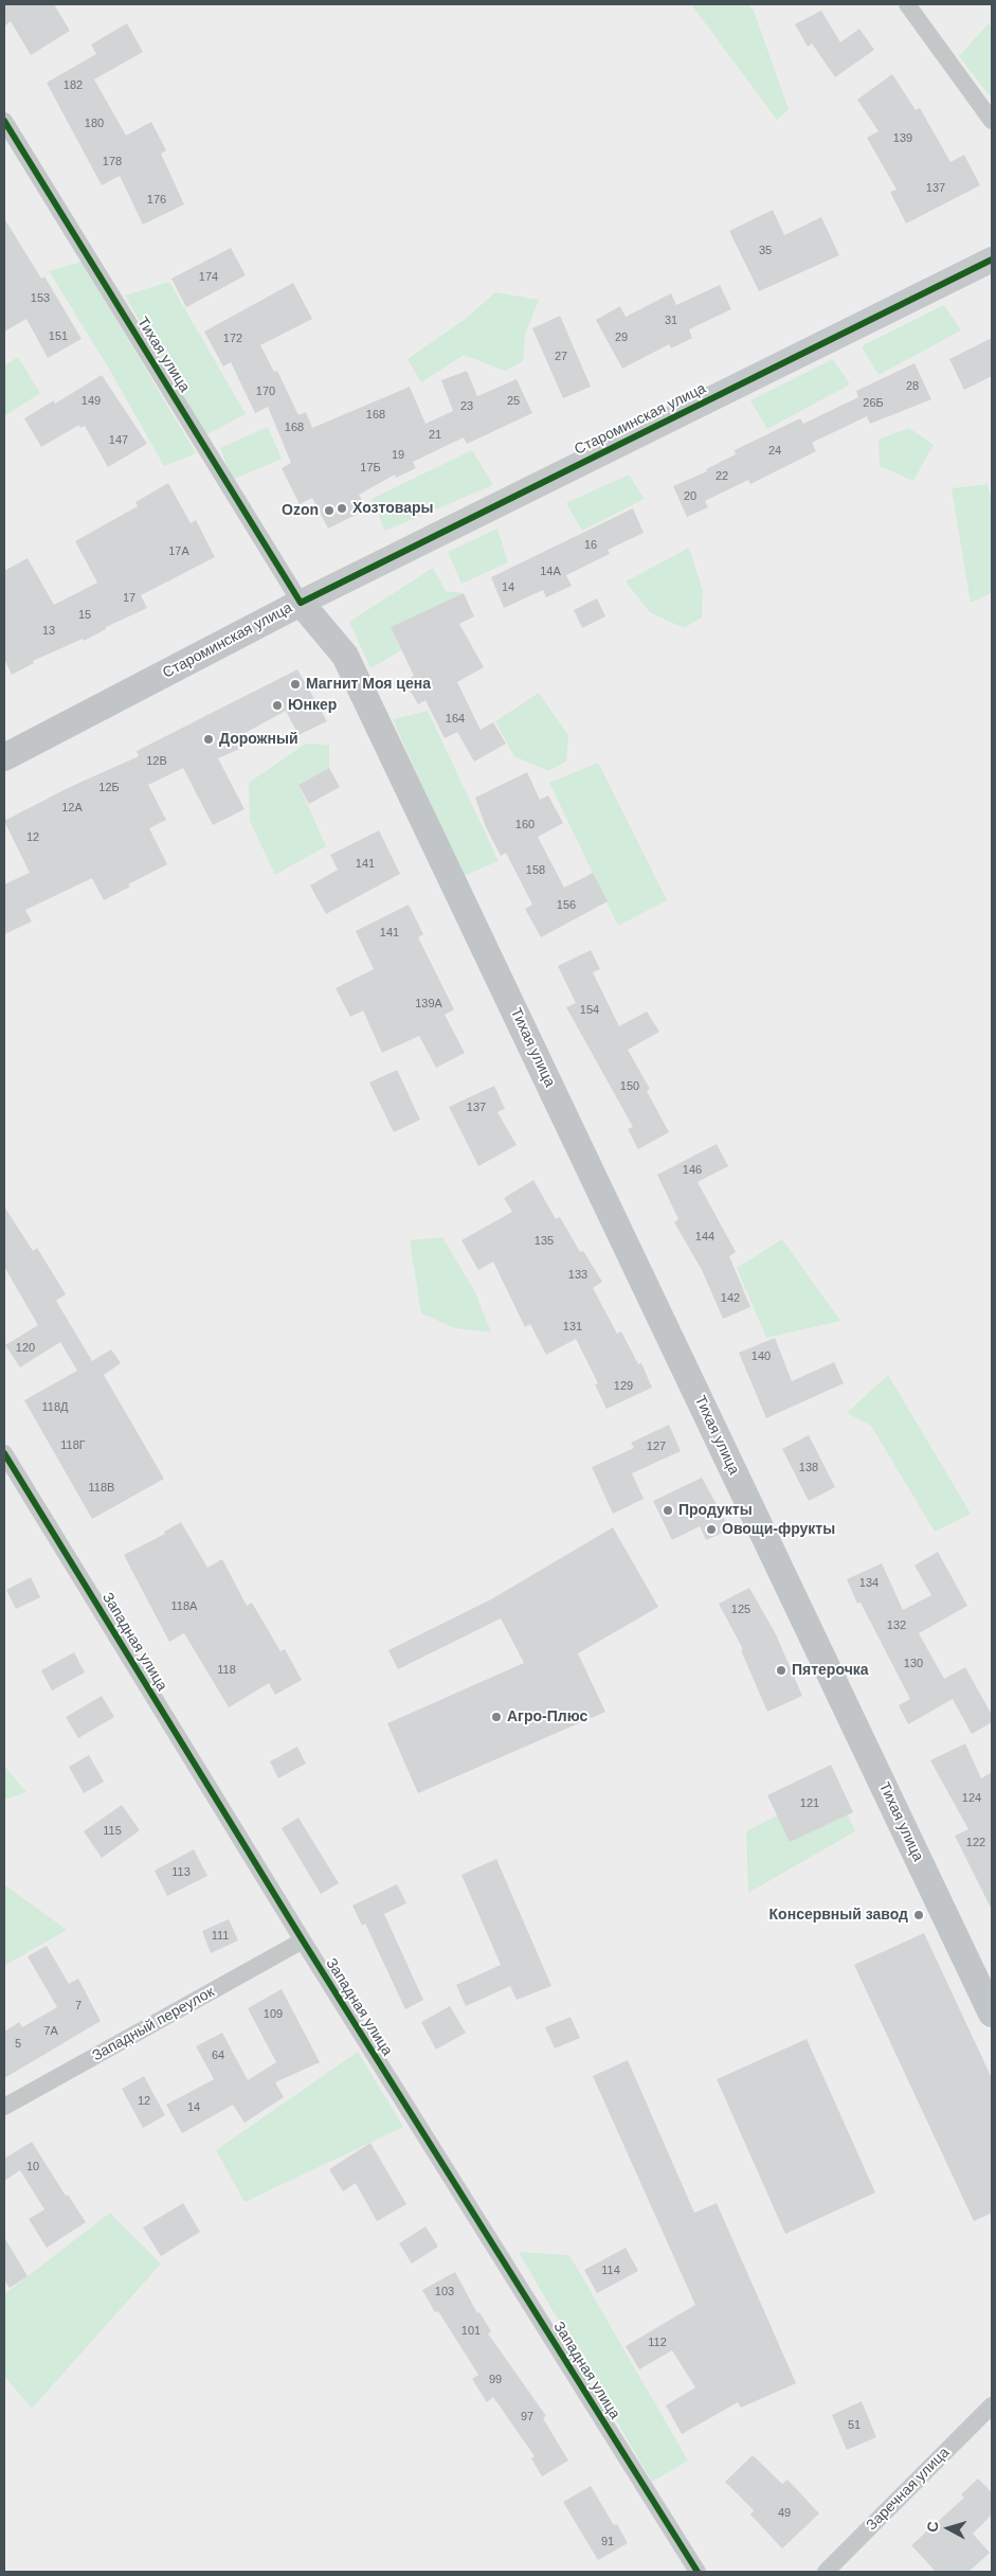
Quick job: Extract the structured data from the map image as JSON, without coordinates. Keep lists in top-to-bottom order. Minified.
{"streets":{"main road":["Тихая улица","Староминская улица"],"street":["Западная улица","Западный переулок","Заречная улица"]},"crossings":[["Тихая улица","Староминская улица"],["Западная улица","Западный переулок"]],"places":["Хозтовары","Ozon","Магнит Моя цена","Юнкер","Дорожный","Продукты","Овощи-фрукты","Пятерочка","Агро-Плюс","Консервный завод"],"house_numbers":["182","180","139","178","137","176","35","174","153","31","151","29","172","27","28","170","149","25","26Б","23","168","168","21","147","24","19","17Б","22","20","16","17А","14А","14","17","15","13","164","12В","12Б","12А","160","12","141","158","156","141","139А","154","150","137","146","144","135","133","142","131","120","140","129","118Д","118Г","127","138","118В","134","118А","125","132","130","118","124","121","115","122","113","111","7","109","7А","5","64","12","14","10","114","103","101","112","99","97","51","49","91"],"north":"left"}
